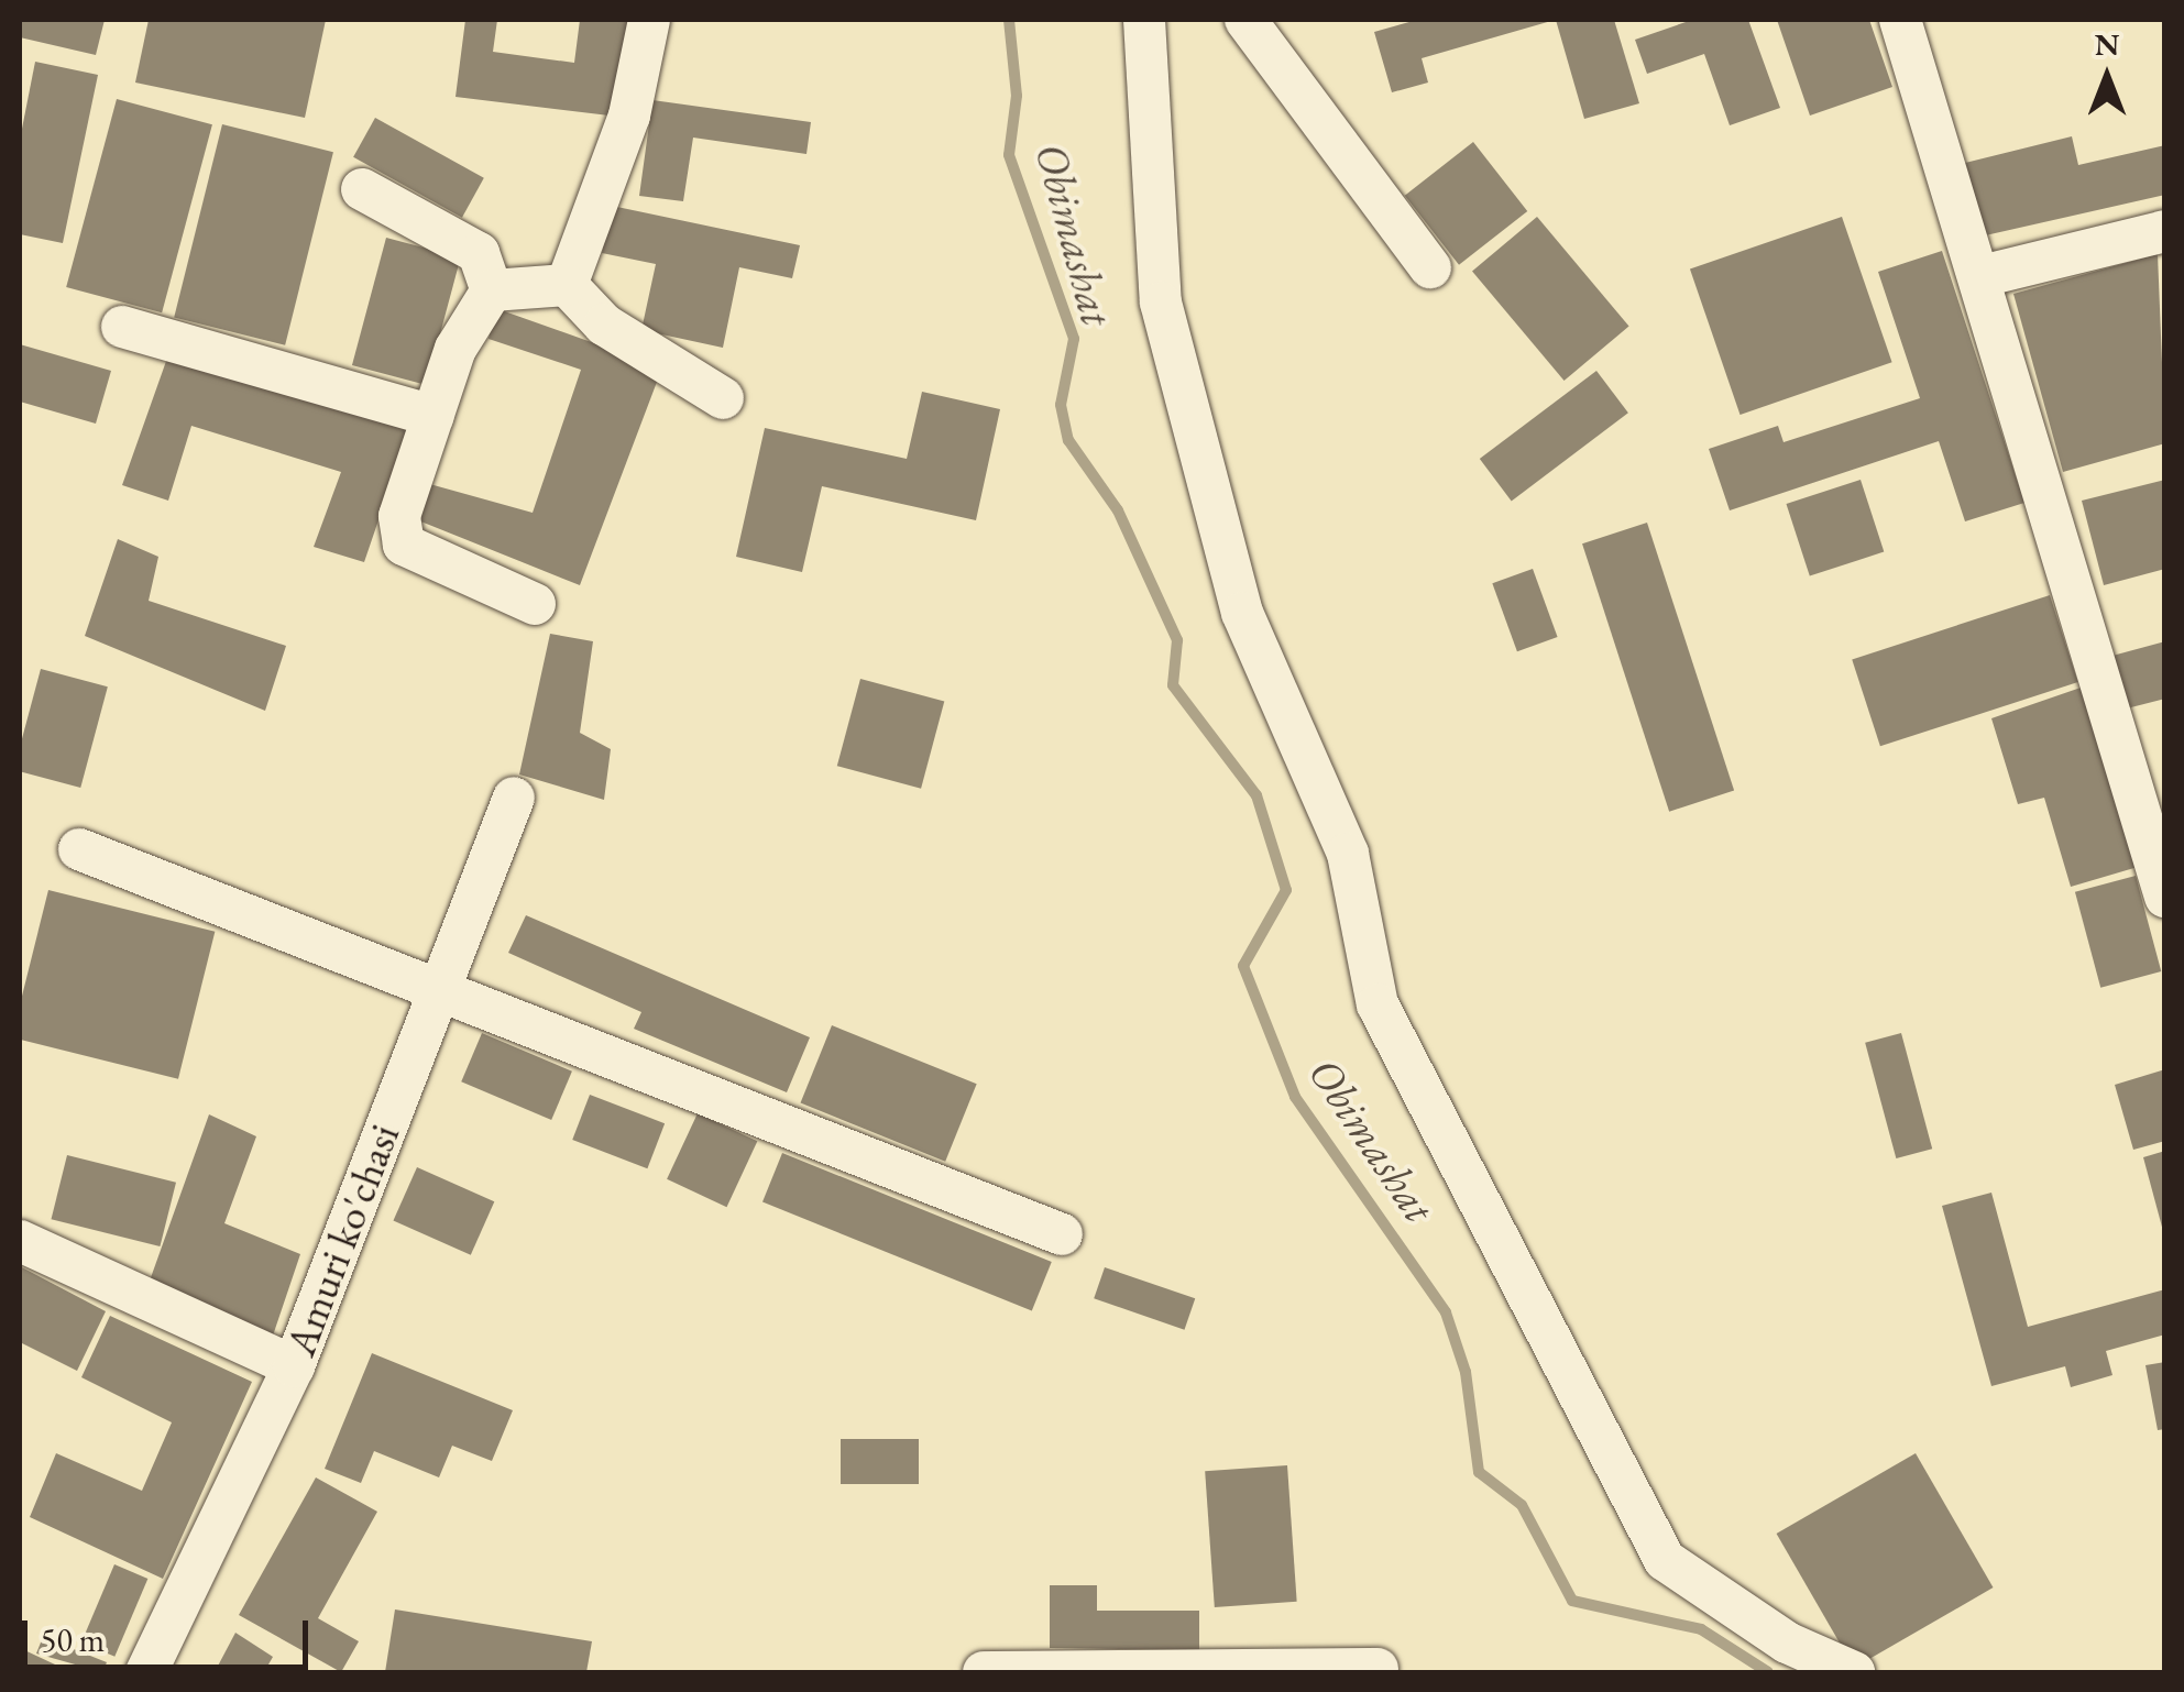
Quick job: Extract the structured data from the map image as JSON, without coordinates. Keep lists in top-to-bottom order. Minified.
{"streets":{"street":["Amuri ko'chasi"]},"water":["Obimashat"],"scale_bar":"50 m","north":"top"}
